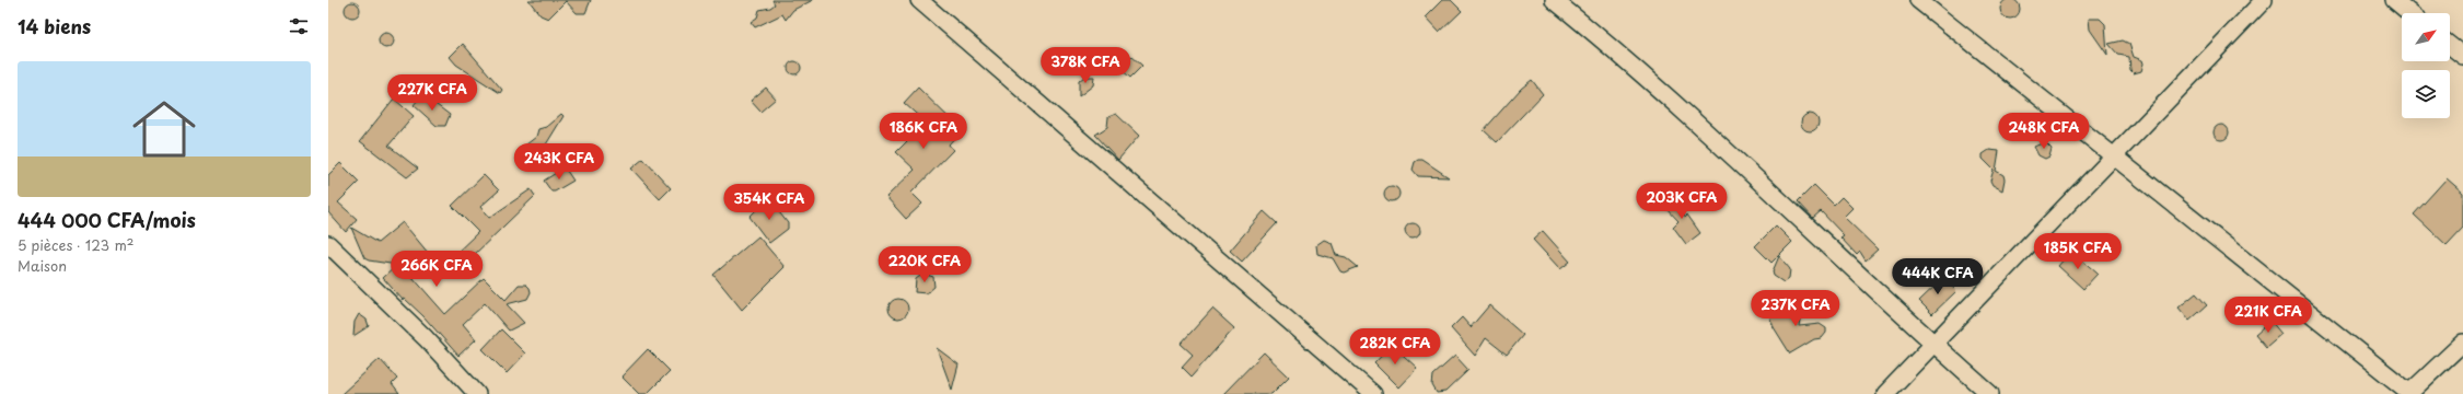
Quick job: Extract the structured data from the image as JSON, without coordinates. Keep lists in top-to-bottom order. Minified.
{"north":"top right","page":{"heading":"14 biens","price":["378K CFA","227K CFA","186K CFA","248K CFA","243K CFA","203K CFA","354K CFA","185K CFA","220K CFA","266K CFA","444K CFA","237K CFA","221K CFA","282K CFA"],"list":[{"name":"444 000 CFA/mois","note":"5 pièces · 123 m² · Maison"}]}}
